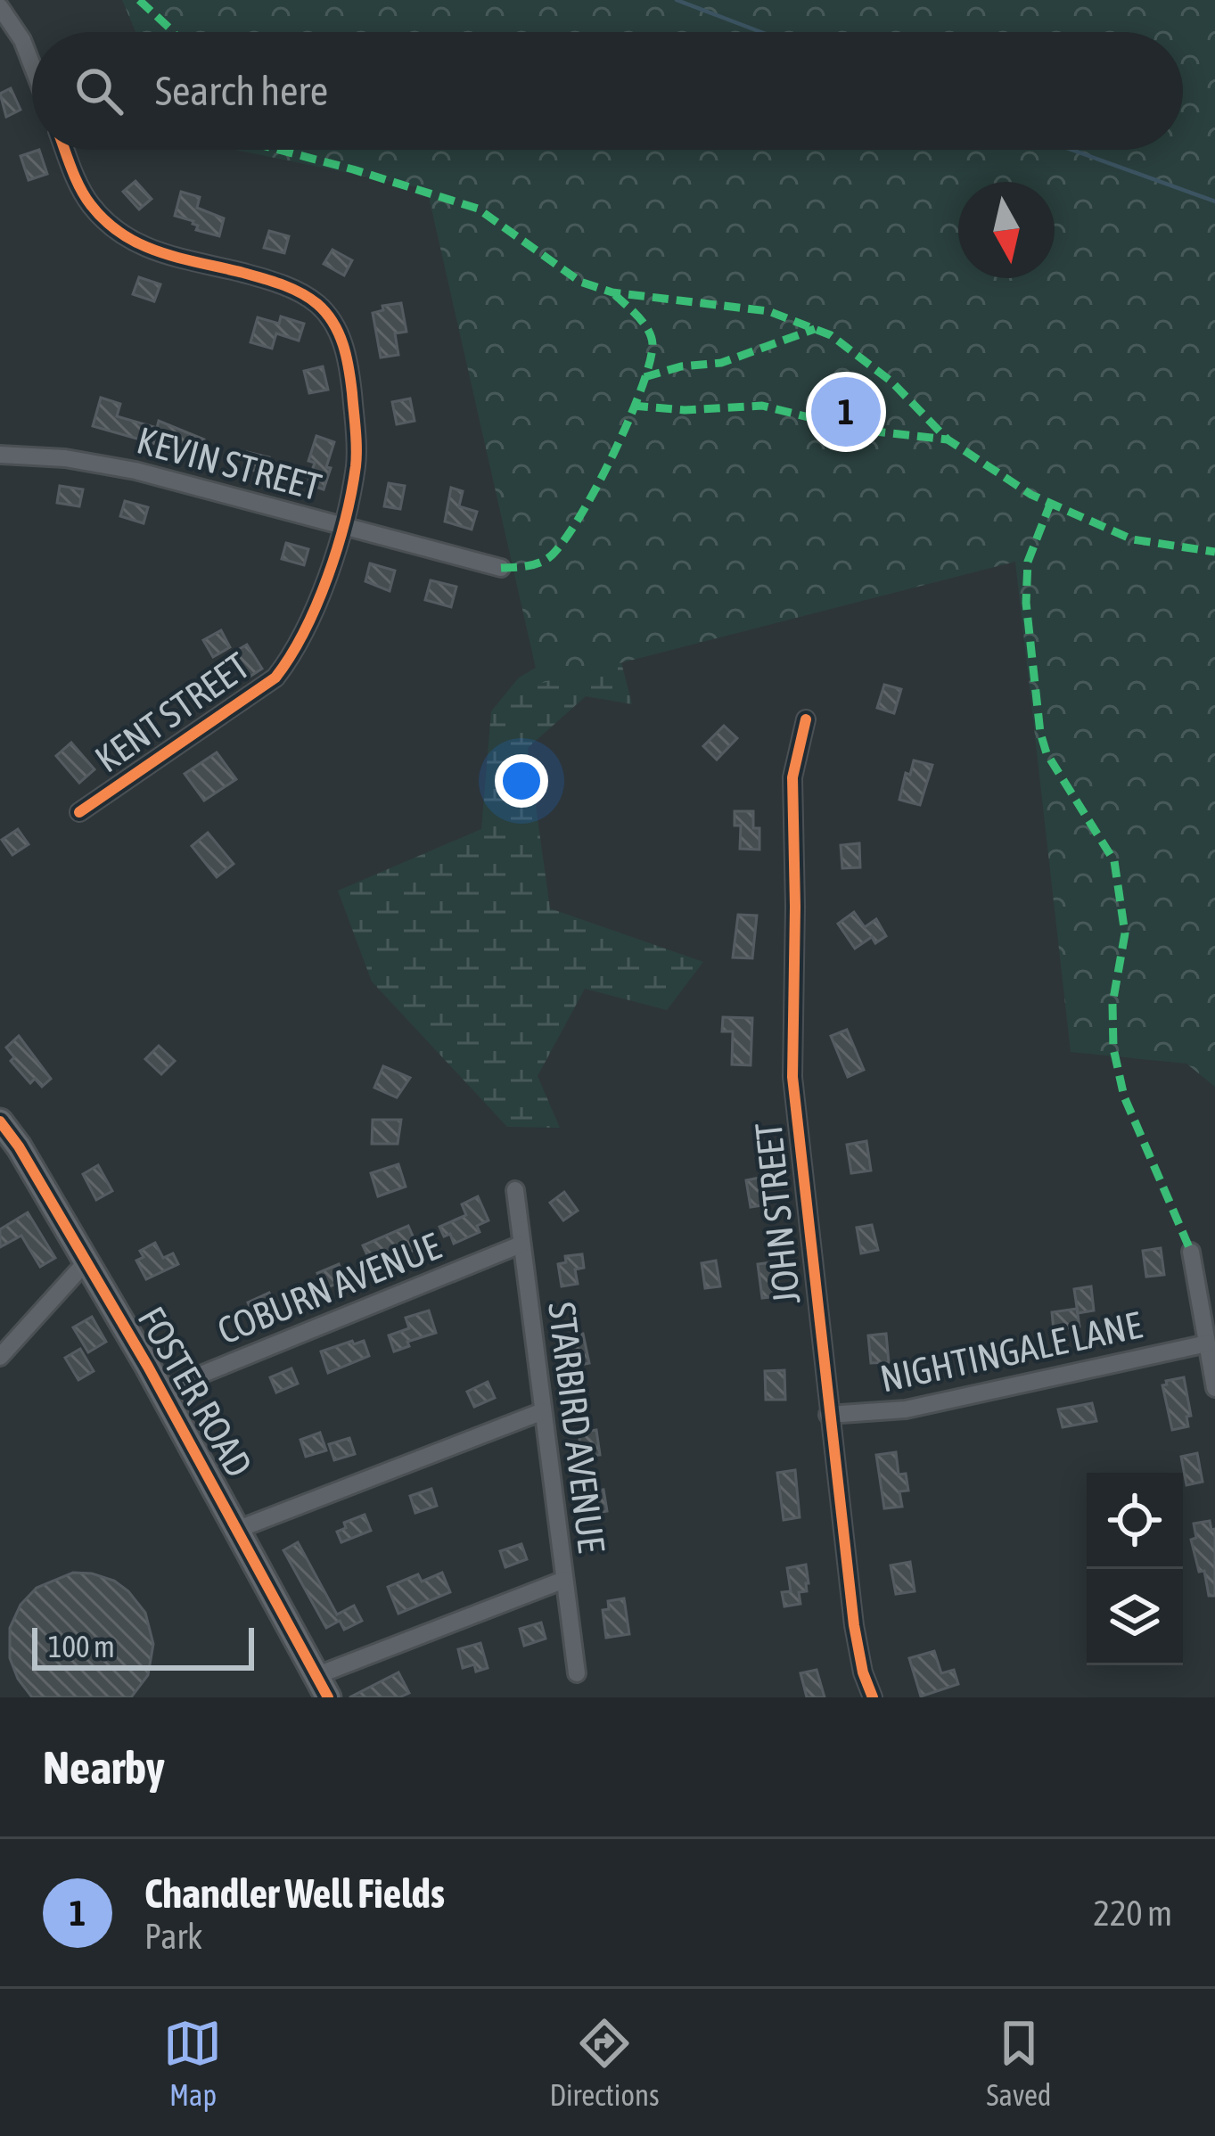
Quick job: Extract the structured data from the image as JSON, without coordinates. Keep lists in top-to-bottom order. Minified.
{"streets":{"street":["KEVIN STREET","KENT STREET","JOHN STREET","COBURN AVENUE","NIGHTINGALE LANE","FOSTER ROAD","STARBIRD AVENUE"]},"crossings":[["KEVIN STREET","KENT STREET"],["JOHN STREET","NIGHTINGALE LANE"],["COBURN AVENUE","FOSTER ROAD"],["COBURN AVENUE","STARBIRD AVENUE"]],"scale_bar":"100 m","north":"bottom","page":{"search":"Search here","pins":"1","scale":"100 m","heading":"Nearby","list":[{"mark":"1","name":"Chandler Well Fields","note":"Park","value":"220 m"}],"nav":["Map","Directions","Saved"]}}
